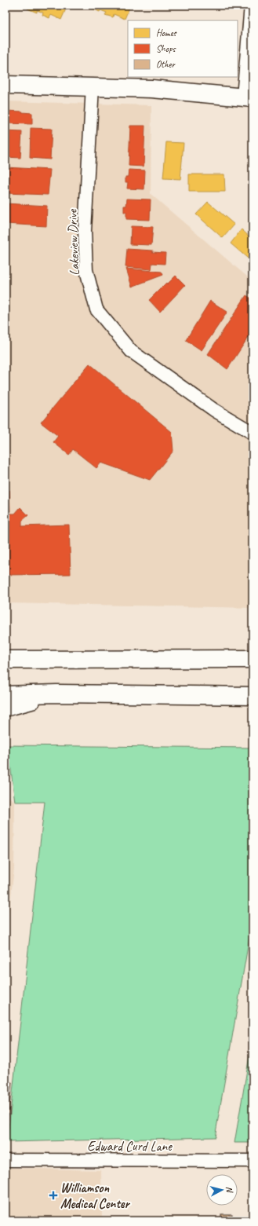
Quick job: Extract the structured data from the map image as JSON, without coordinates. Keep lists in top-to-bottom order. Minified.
{"streets":{"street":["Lakeview Drive","Edward Curd Lane"]},"places":{"health":["Williamson Medical Center"]},"legend":["Homes","Shops","Other"],"north":"right"}
